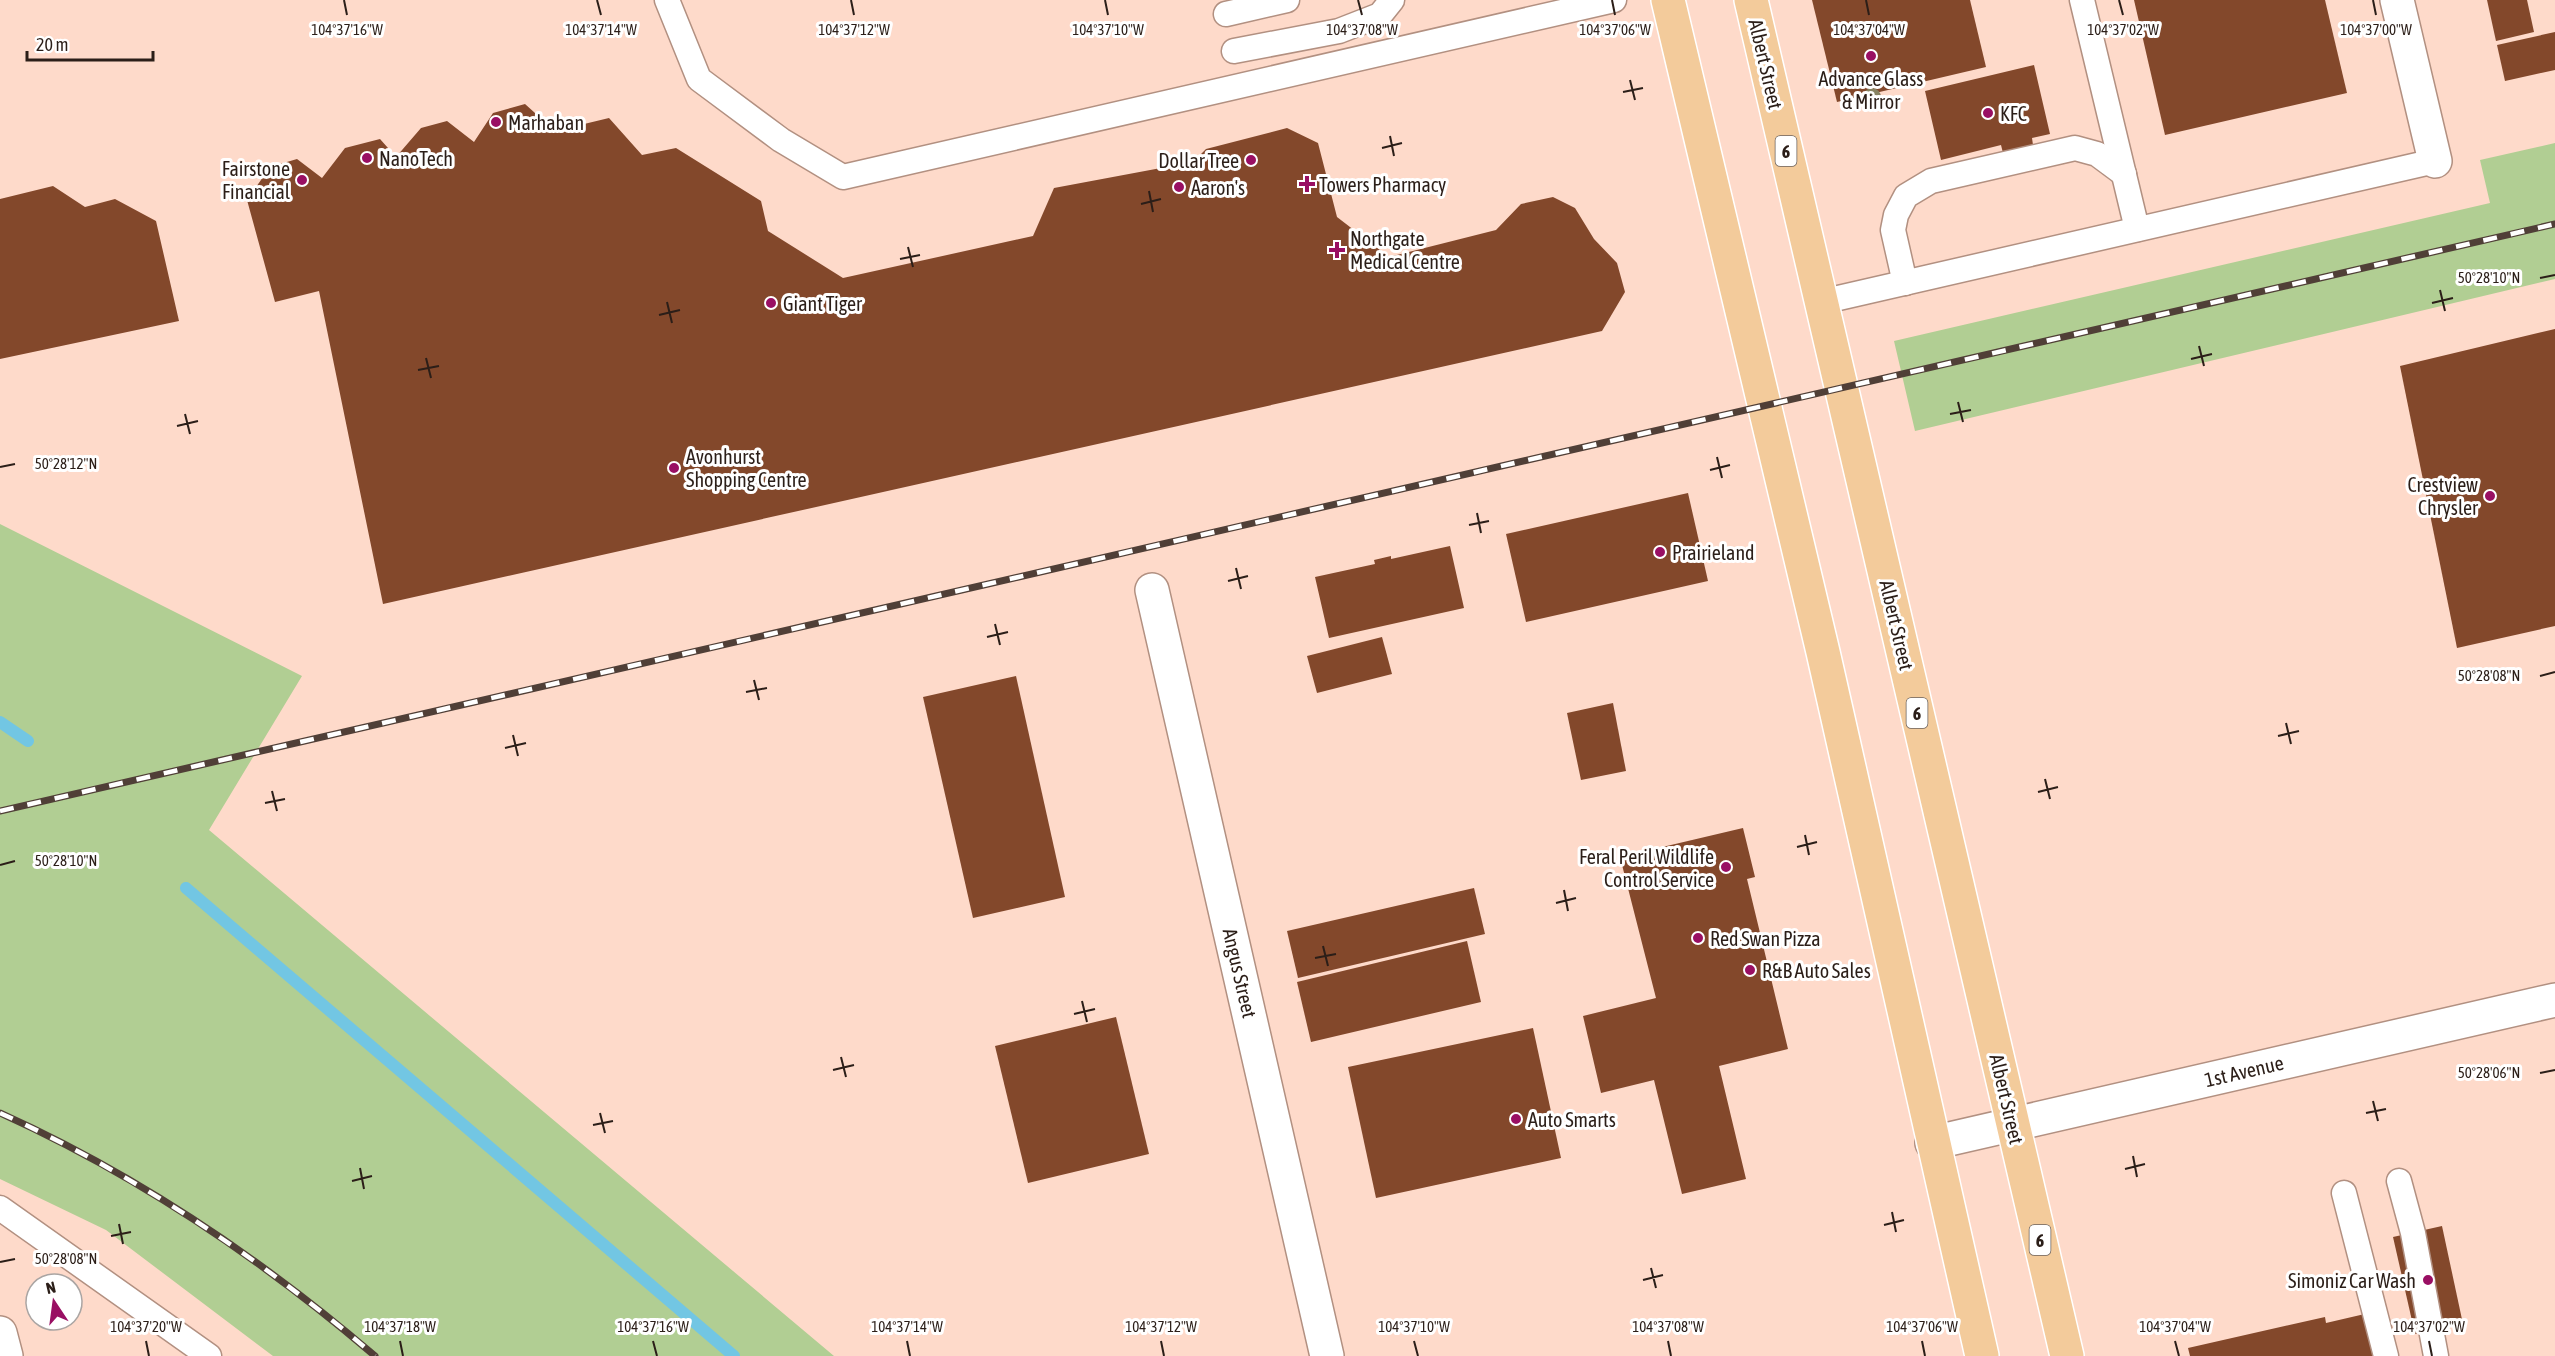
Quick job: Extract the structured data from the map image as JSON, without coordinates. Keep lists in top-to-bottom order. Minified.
{"streets":{"main road":["Albert Street","6"],"street":["Angus Street","1st Avenue"]},"crossings":[["Albert Street","1st Avenue"]],"places":{"other":["Advance Glass & Mirror","KFC","Marhaban","NanoTech","Dollar Tree","Fairstone Financial","Aaron's","Giant Tiger","Avonhurst Shopping Centre","Crestview Chrysler","Prairieland","Feral Peril Wildlife Control Service","Red Swan Pizza","R&B Auto Sales","Auto Smarts","Simoniz Car Wash"],"health":["Towers Pharmacy","Northgate Medical Centre"]},"scale_bar":"20 m","north":"top","coordinates":["104°37'16\"W","104°37'14\"W","104°37'12\"W","104°37'10\"W","104°37'08\"W","104°37'06\"W","104°37'04\"W","104°37'02\"W","104°37'00\"W","50°28'10\"N","50°28'12\"N","50°28'08\"N","50°28'06\"N","104°37'20\"W","104°37'18\"W"]}
